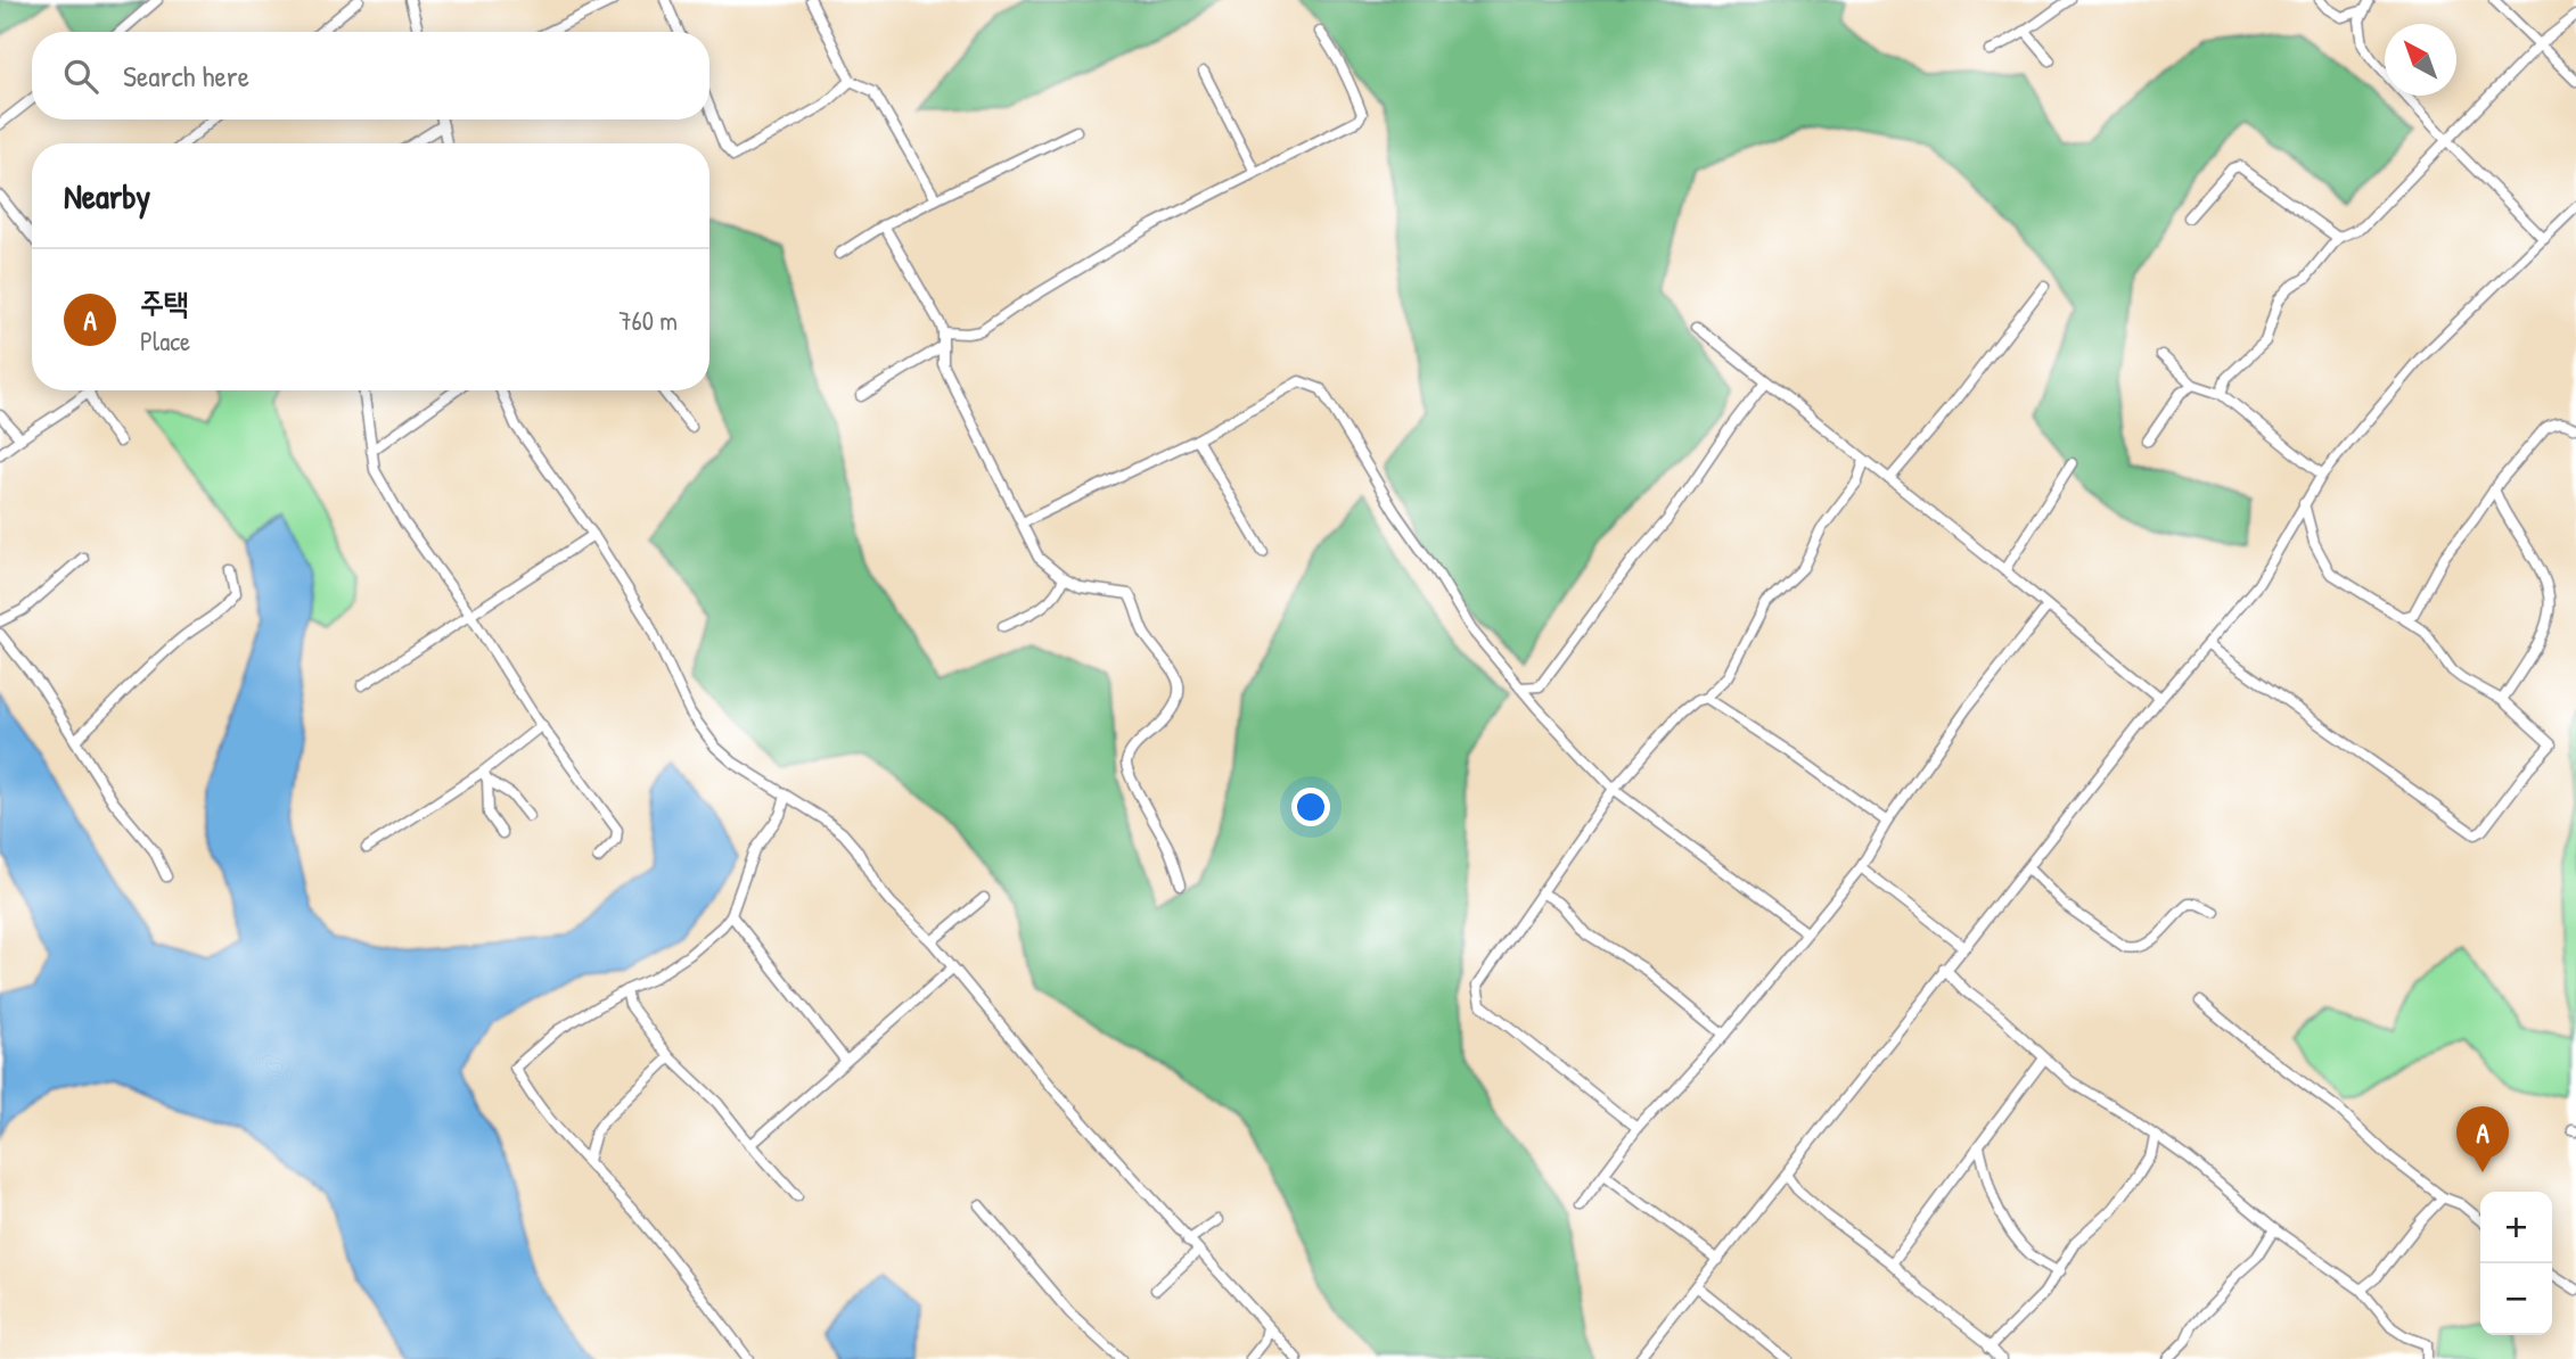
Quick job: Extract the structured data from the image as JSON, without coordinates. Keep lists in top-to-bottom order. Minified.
{"north":"top left","page":{"search":"Search here","heading":"Nearby","list":[{"mark":"A","name":"주택","note":"Place","value":"760 m"}],"pins":"A","map_buttons":["+","−"]}}
